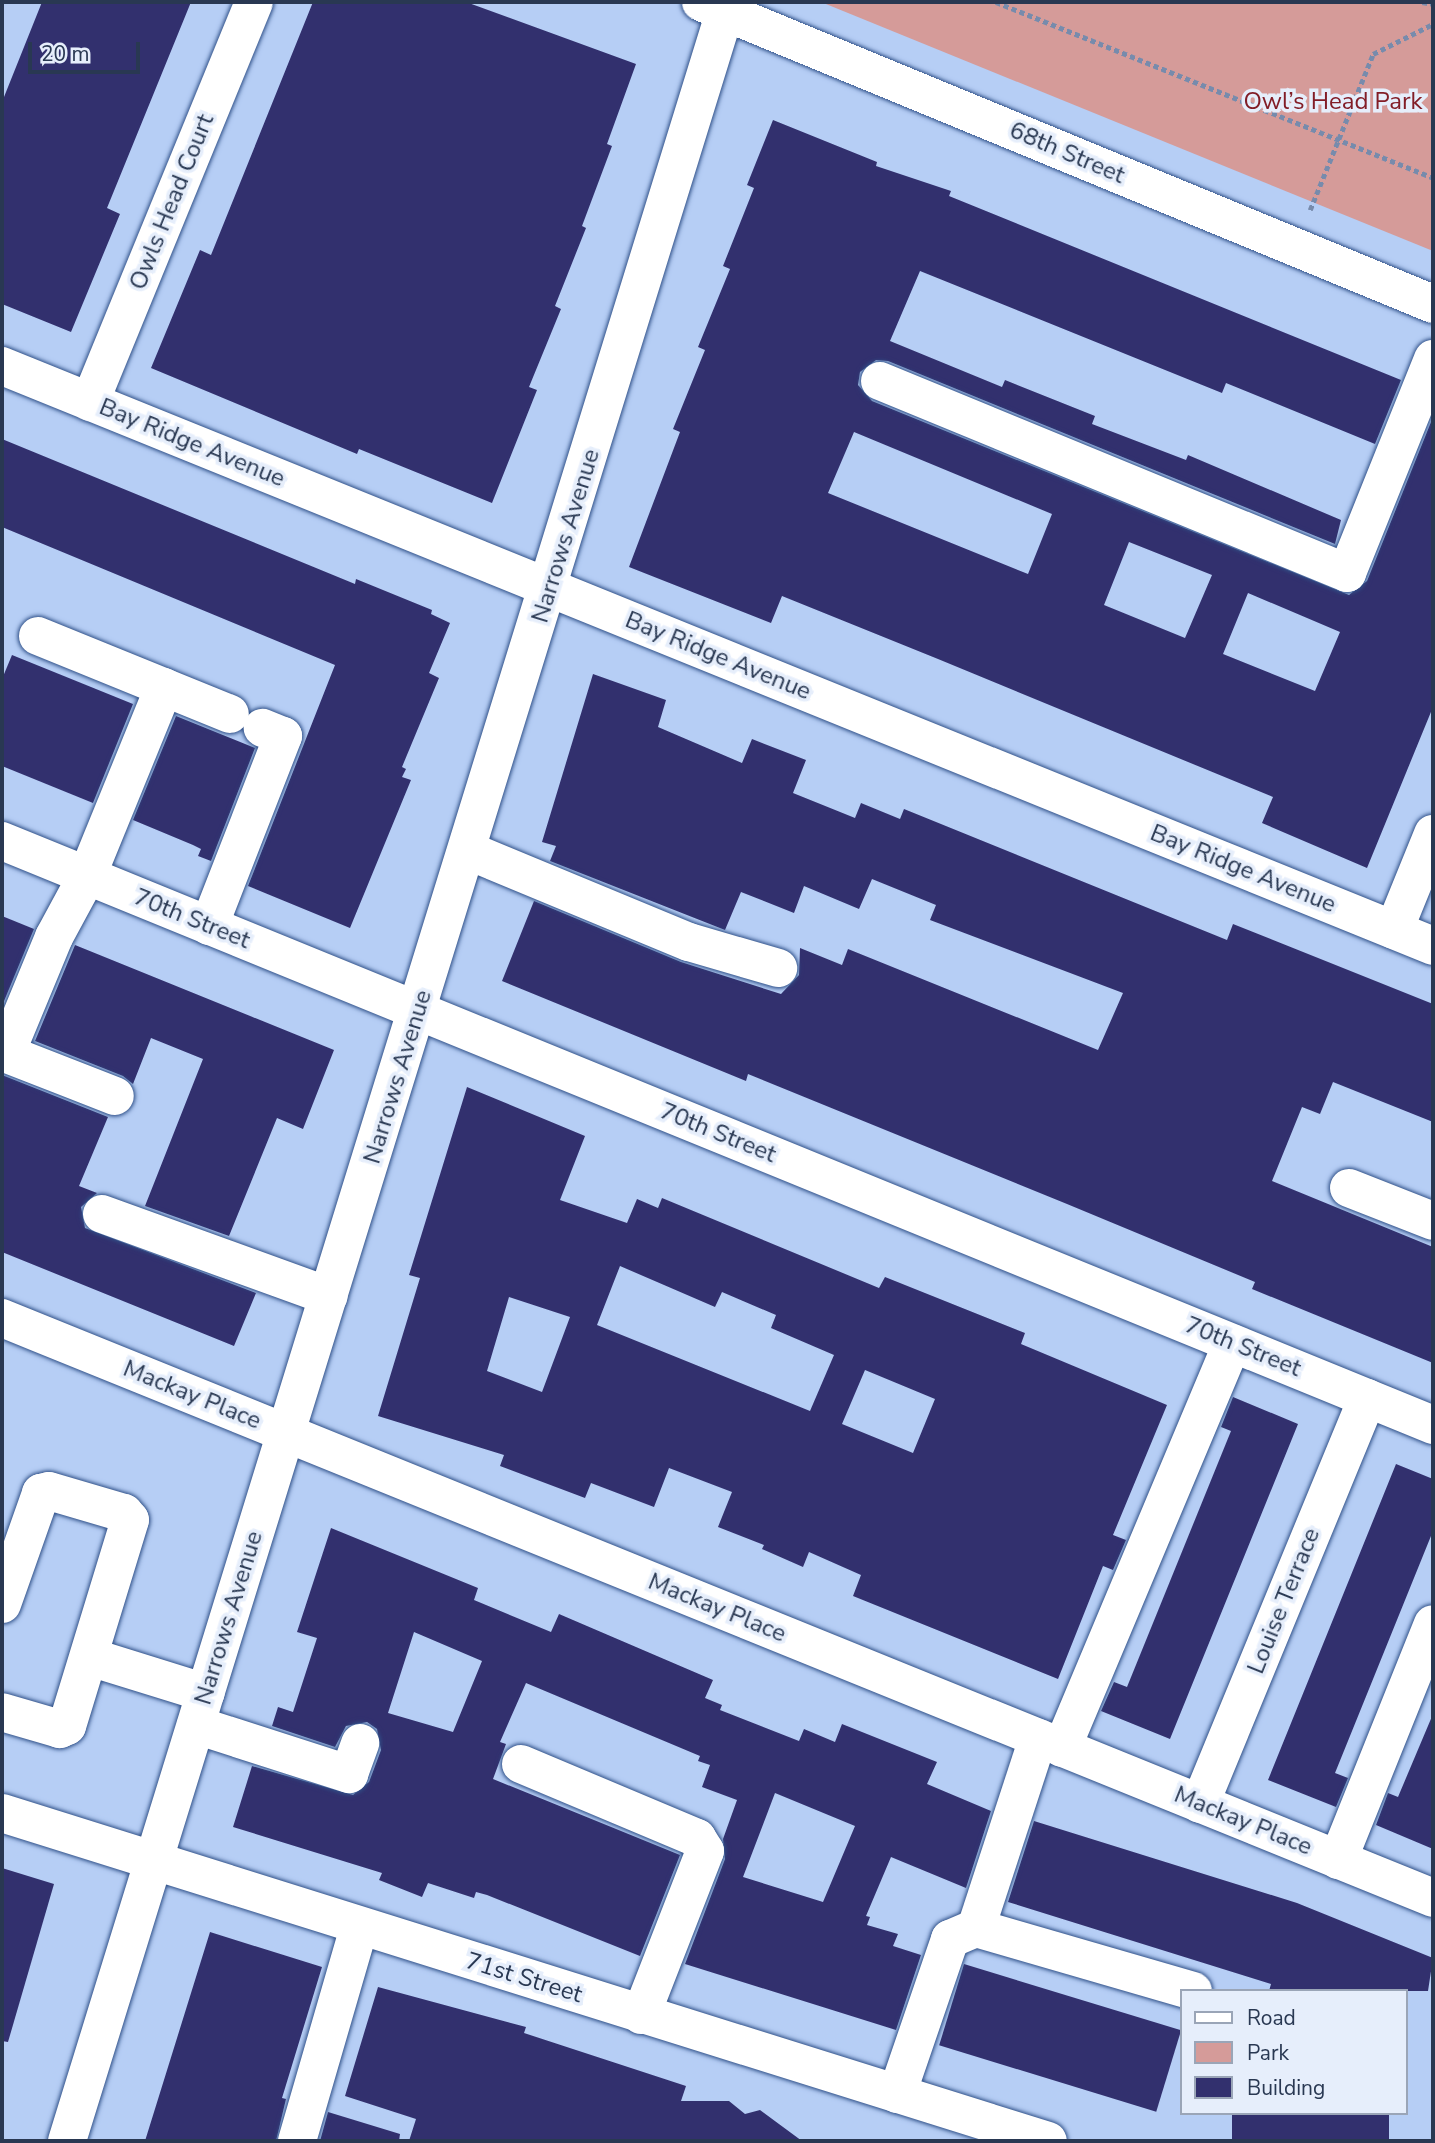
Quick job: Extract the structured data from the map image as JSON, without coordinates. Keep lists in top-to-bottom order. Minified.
{"streets":{"street":["68th Street","Owls Head Court","Bay Ridge Avenue","Narrows Avenue","70th Street","Mackay Place","Louise Terrace","71st Street"]},"crossings":[["68th Street","Narrows Avenue"],["Owls Head Court","Bay Ridge Avenue"],["Bay Ridge Avenue","Narrows Avenue"],["Narrows Avenue","70th Street"],["Narrows Avenue","Mackay Place"],["Narrows Avenue","71st Street"],["70th Street","Louise Terrace"],["Mackay Place","Louise Terrace"]],"parks":["Owl’s Head Park"],"legend":["Road","Park","Building"],"scale_bar":"20 m"}
